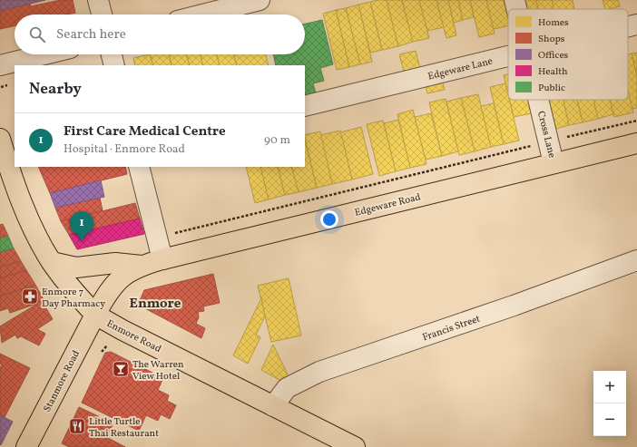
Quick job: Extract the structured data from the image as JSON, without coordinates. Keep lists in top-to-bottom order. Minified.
{"streets":{"main road":["Edgeware Road","Enmore Road","Stanmore Road"],"street":["Edgeware Lane","Cross Lane","Francis Street"]},"crossings":[["Cross Lane","Edgeware Road"],["Edgeware Road","Enmore Road"],["Edgeware Road","Stanmore Road"],["Francis Street","Enmore Road"],["Enmore Road","Stanmore Road"]],"districts":["Enmore"],"places":{"pharmacy":["Enmore 7 Day Pharmacy"],"bar":["The Warren View Hotel"],"restaurant":["Little Turtle Thai Restaurant"]},"legend":["Homes","Shops","Offices","Health","Public"],"page":{"search":"Search here","heading":"Nearby","list":[{"mark":"1","name":"First Care Medical Centre","note":"Hospital · Enmore Road","value":"90 m"}],"pins":"1","map_buttons":["+","−"]}}
